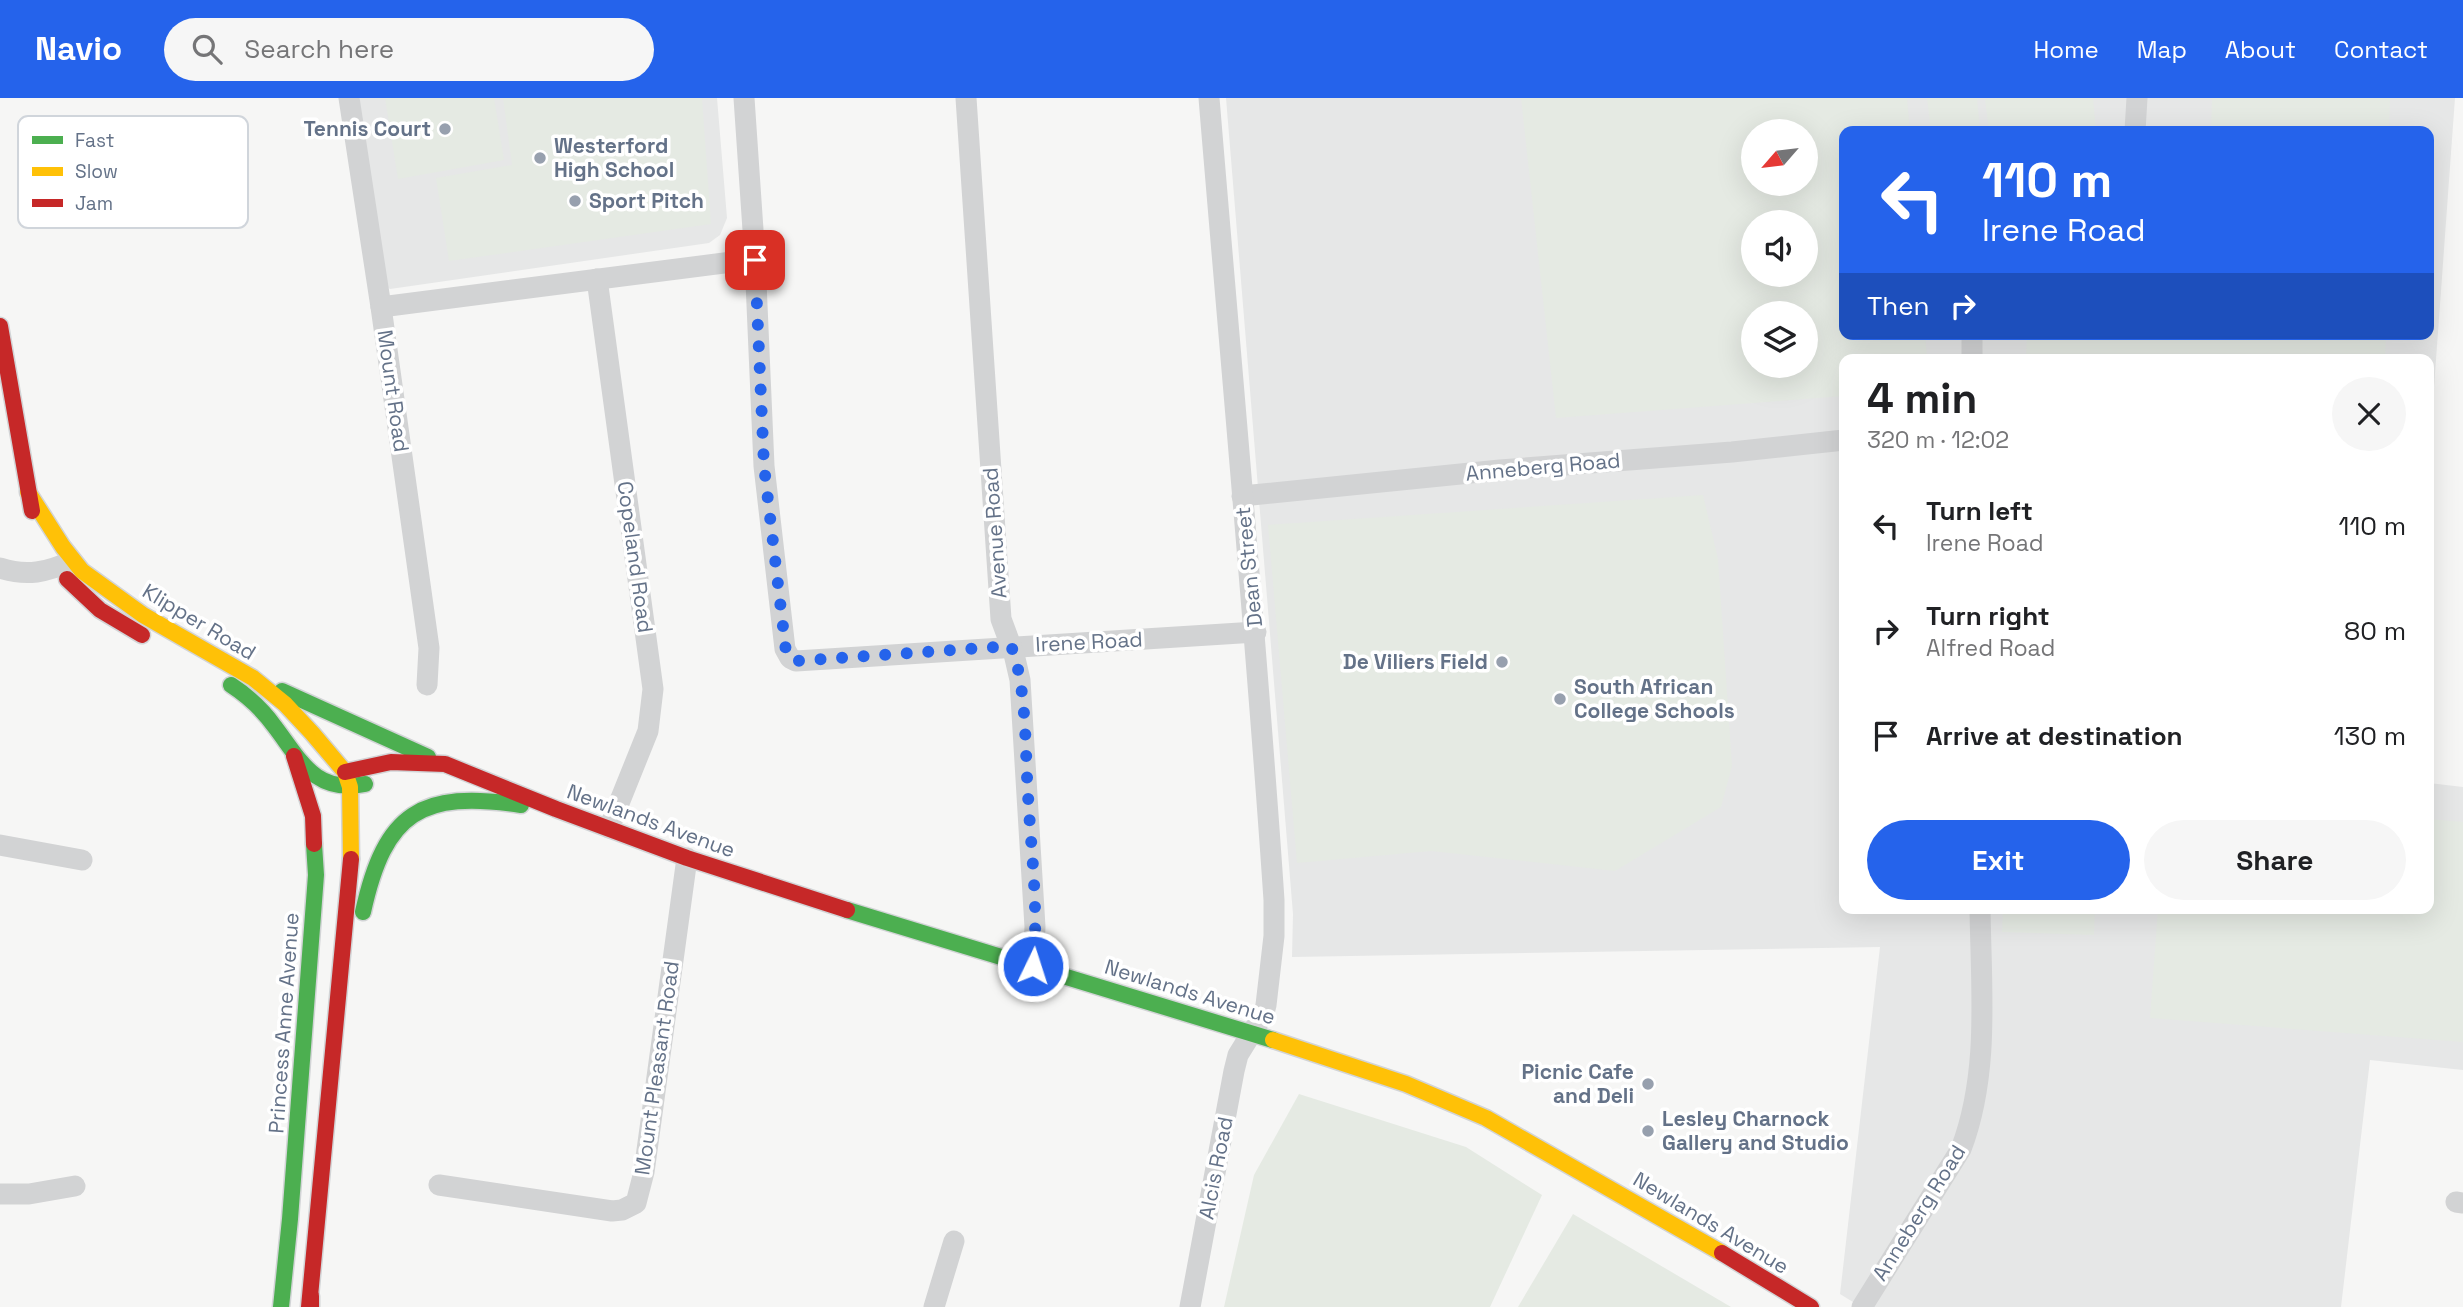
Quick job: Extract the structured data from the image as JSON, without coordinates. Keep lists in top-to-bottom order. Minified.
{"streets":{"main road":["Klipper Road","Newlands Avenue","Princess Anne Avenue"],"street":["Mount Road","Anneberg Road","Avenue Road","Copeland Road","Dean Street","Irene Road","Mount Pleasant Road","Alcis Road"]},"crossings":[["Anneberg Road","Dean Street"],["Avenue Road","Irene Road"],["Avenue Road","Newlands Avenue"],["Copeland Road","Newlands Avenue"],["Dean Street","Irene Road"],["Dean Street","Newlands Avenue"],["Dean Street","Alcis Road"],["Klipper Road","Newlands Avenue"],["Klipper Road","Princess Anne Avenue"],["Newlands Avenue","Mount Pleasant Road"],["Newlands Avenue","Alcis Road"]],"places":["Tennis Court","Westerford High School","Sport Pitch","De Viliers Field","South African College Schools","Picnic Cafe and Deli","Lesley Charnock Gallery and Studio"],"legend":["Fast","Slow","Jam"],"north":"bottom left","page":{"header":"Navio","search":"Search here","nav":["Home","Map","About","Contact"],"turn":["110 m","Irene Road"],"then":"Then","heading":["4 min","320 m · 12:02"],"list":[{"name":"Turn left","note":"Irene Road","value":"110 m"},{"name":"Turn right","note":"Alfred Road","value":"80 m"},{"name":"Arrive at destination","value":"130 m"}],"buttons":["Exit","Share"]}}
